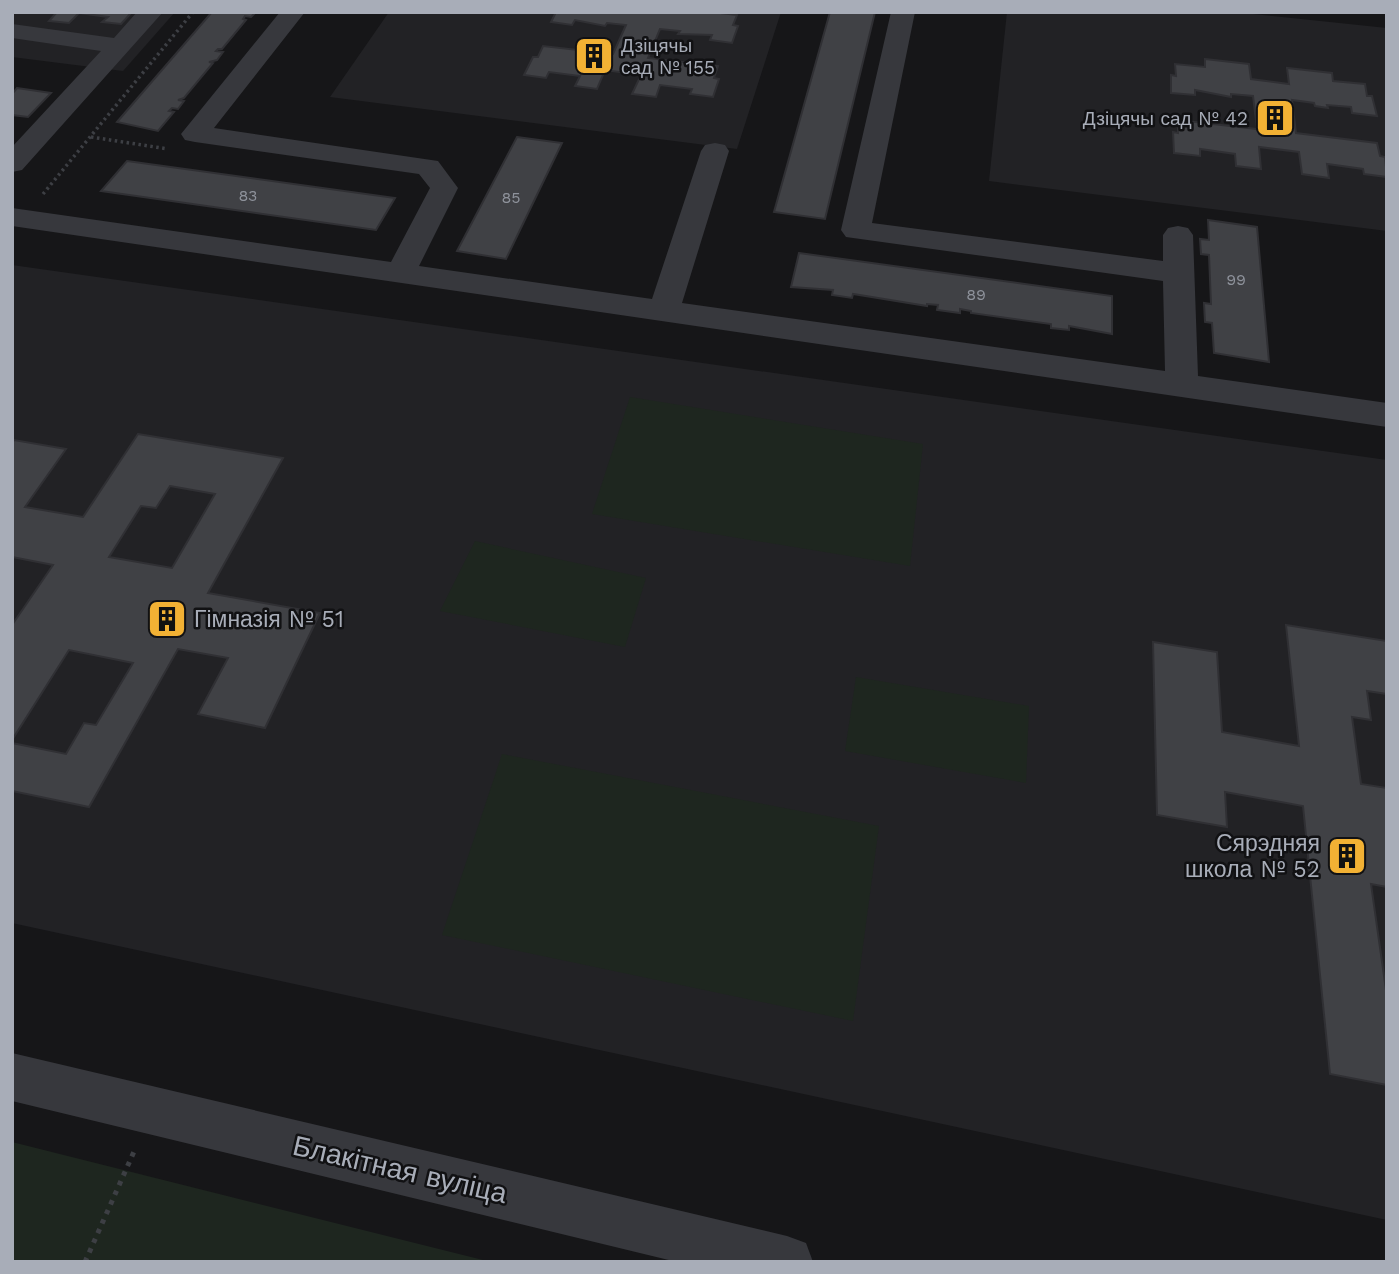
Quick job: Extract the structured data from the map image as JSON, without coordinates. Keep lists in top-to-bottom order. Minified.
{"streets":{"street":["Блакітная вуліца"]},"places":{"building":["Дзіцячы сад № 155","Дзіцячы сад № 42","Гімназія № 51","Сярэдняя школа № 52"]},"house_numbers":["83","85","99","89"]}
